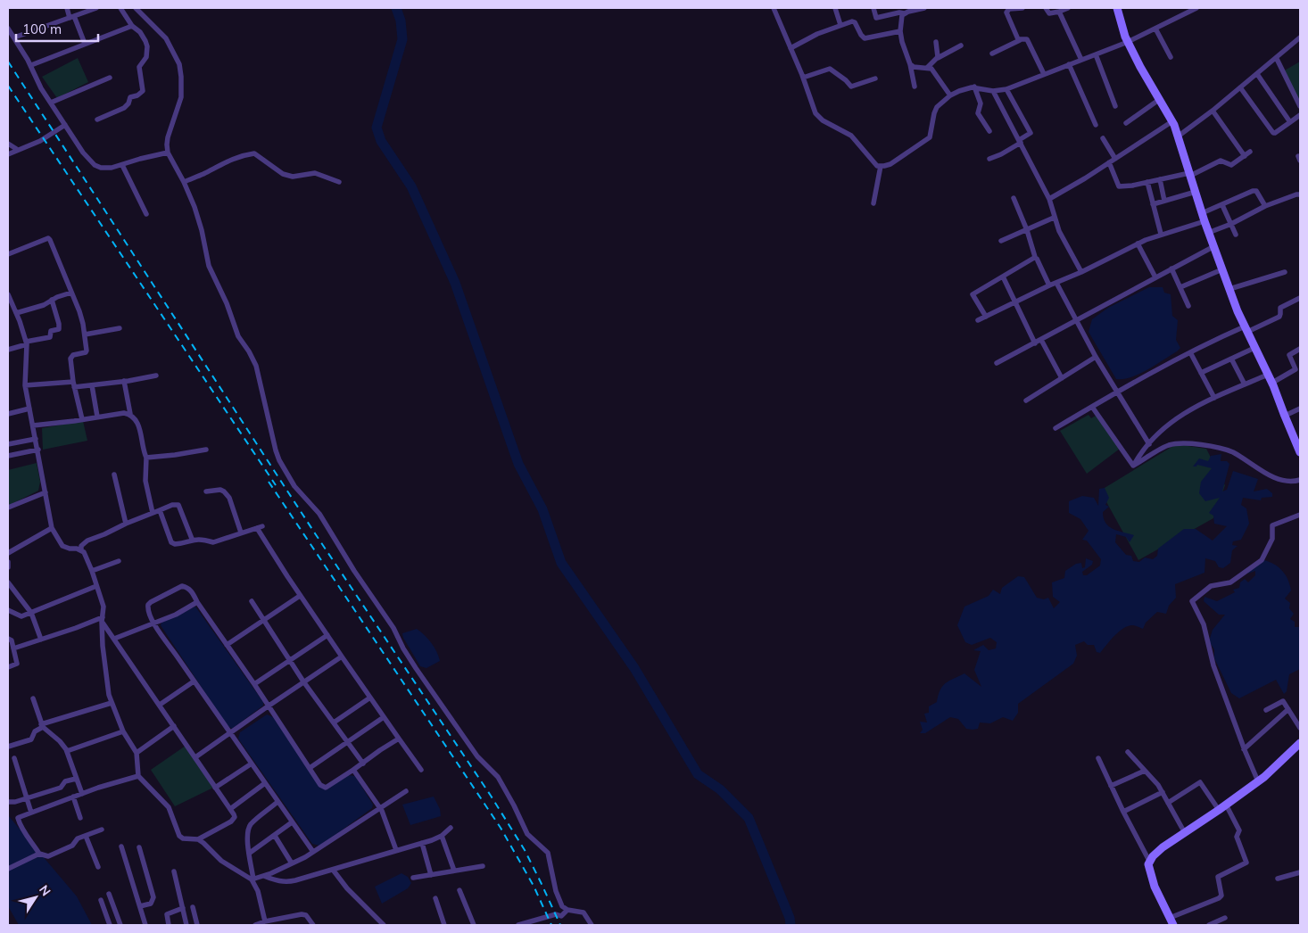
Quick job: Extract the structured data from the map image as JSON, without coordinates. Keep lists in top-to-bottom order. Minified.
{"scale_bar":"100 m","north":"top right"}
